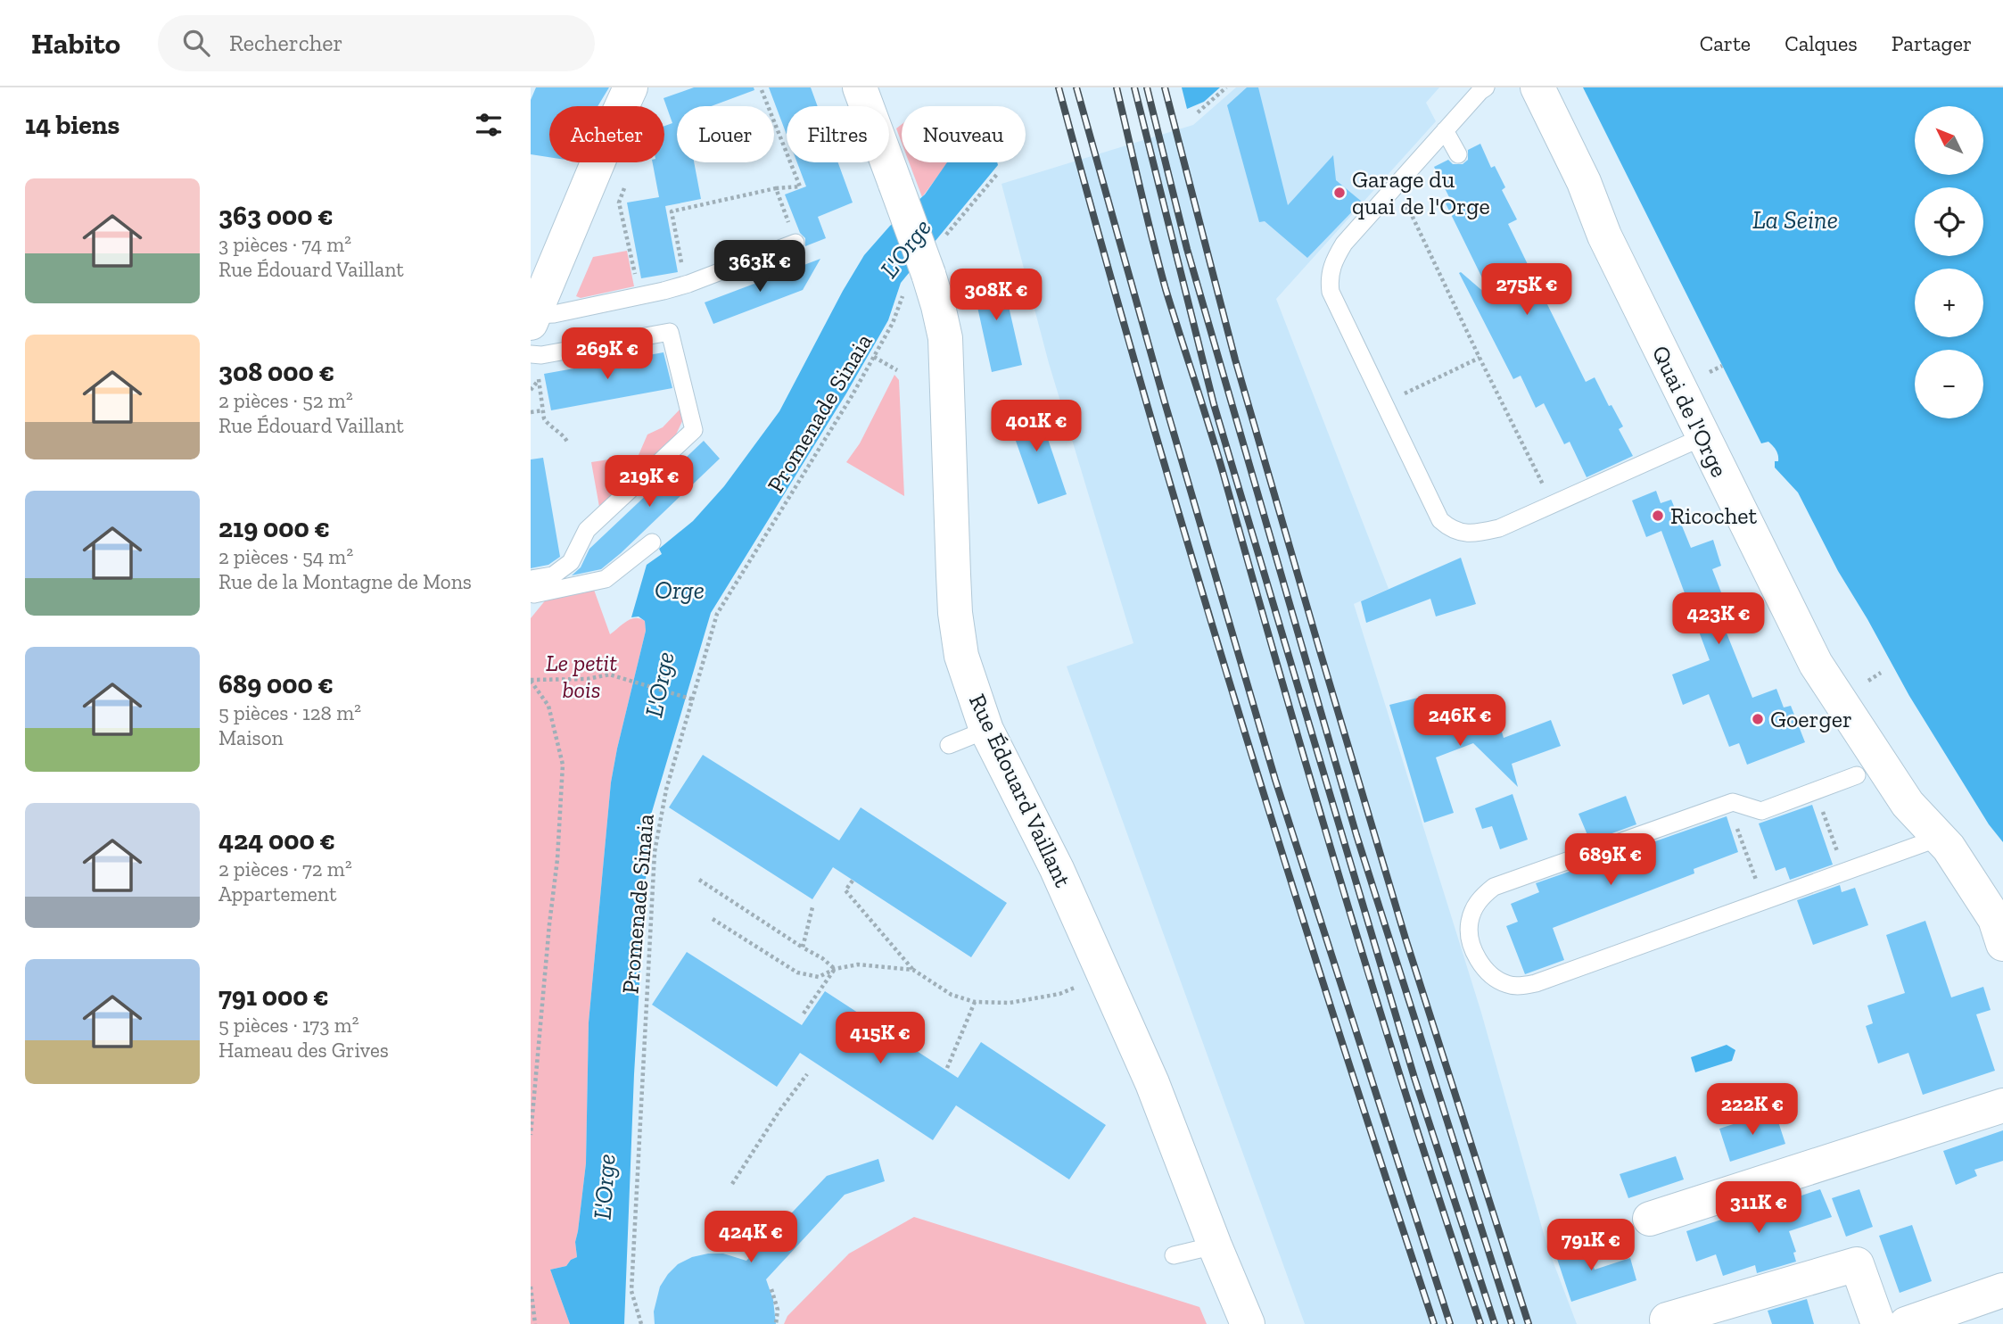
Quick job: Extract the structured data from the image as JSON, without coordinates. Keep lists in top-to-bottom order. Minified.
{"streets":{"street":["Quai de l'Orge","Rue Édouard Vaillant"],"path":["Promenade Sinaia"]},"crossings":[["Promenade Sinaia","Rue Édouard Vaillant"]],"water":["La Seine","L'Orge","Orge"],"parks":["Le petit bois"],"places":["Garage du quai de l'Orge","Ricochet","Goerger"],"north":"top left","page":{"header":"Habito","search":"Rechercher","nav":["Carte","Calques","Partager"],"heading":"14 biens","map_buttons":["+","−"],"chip":["Acheter","Louer","Filtres","Nouveau"],"list":[{"name":"363 000 €","note":"3 pièces · 74 m² · Rue Édouard Vaillant"},{"name":"308 000 €","note":"2 pièces · 52 m² · Rue Édouard Vaillant"},{"name":"219 000 €","note":"2 pièces · 54 m² · Rue de la Montagne de Mons"},{"name":"689 000 €","note":"5 pièces · 128 m² · Maison"},{"name":"424 000 €","note":"2 pièces · 72 m² · Appartement"},{"name":"791 000 €","note":"5 pièces · 173 m² · Hameau des Grives"}],"price":["363K €","275K €","308K €","269K €","401K €","219K €","423K €","246K €","689K €","415K €","222K €","311K €","424K €","791K €"]}}
